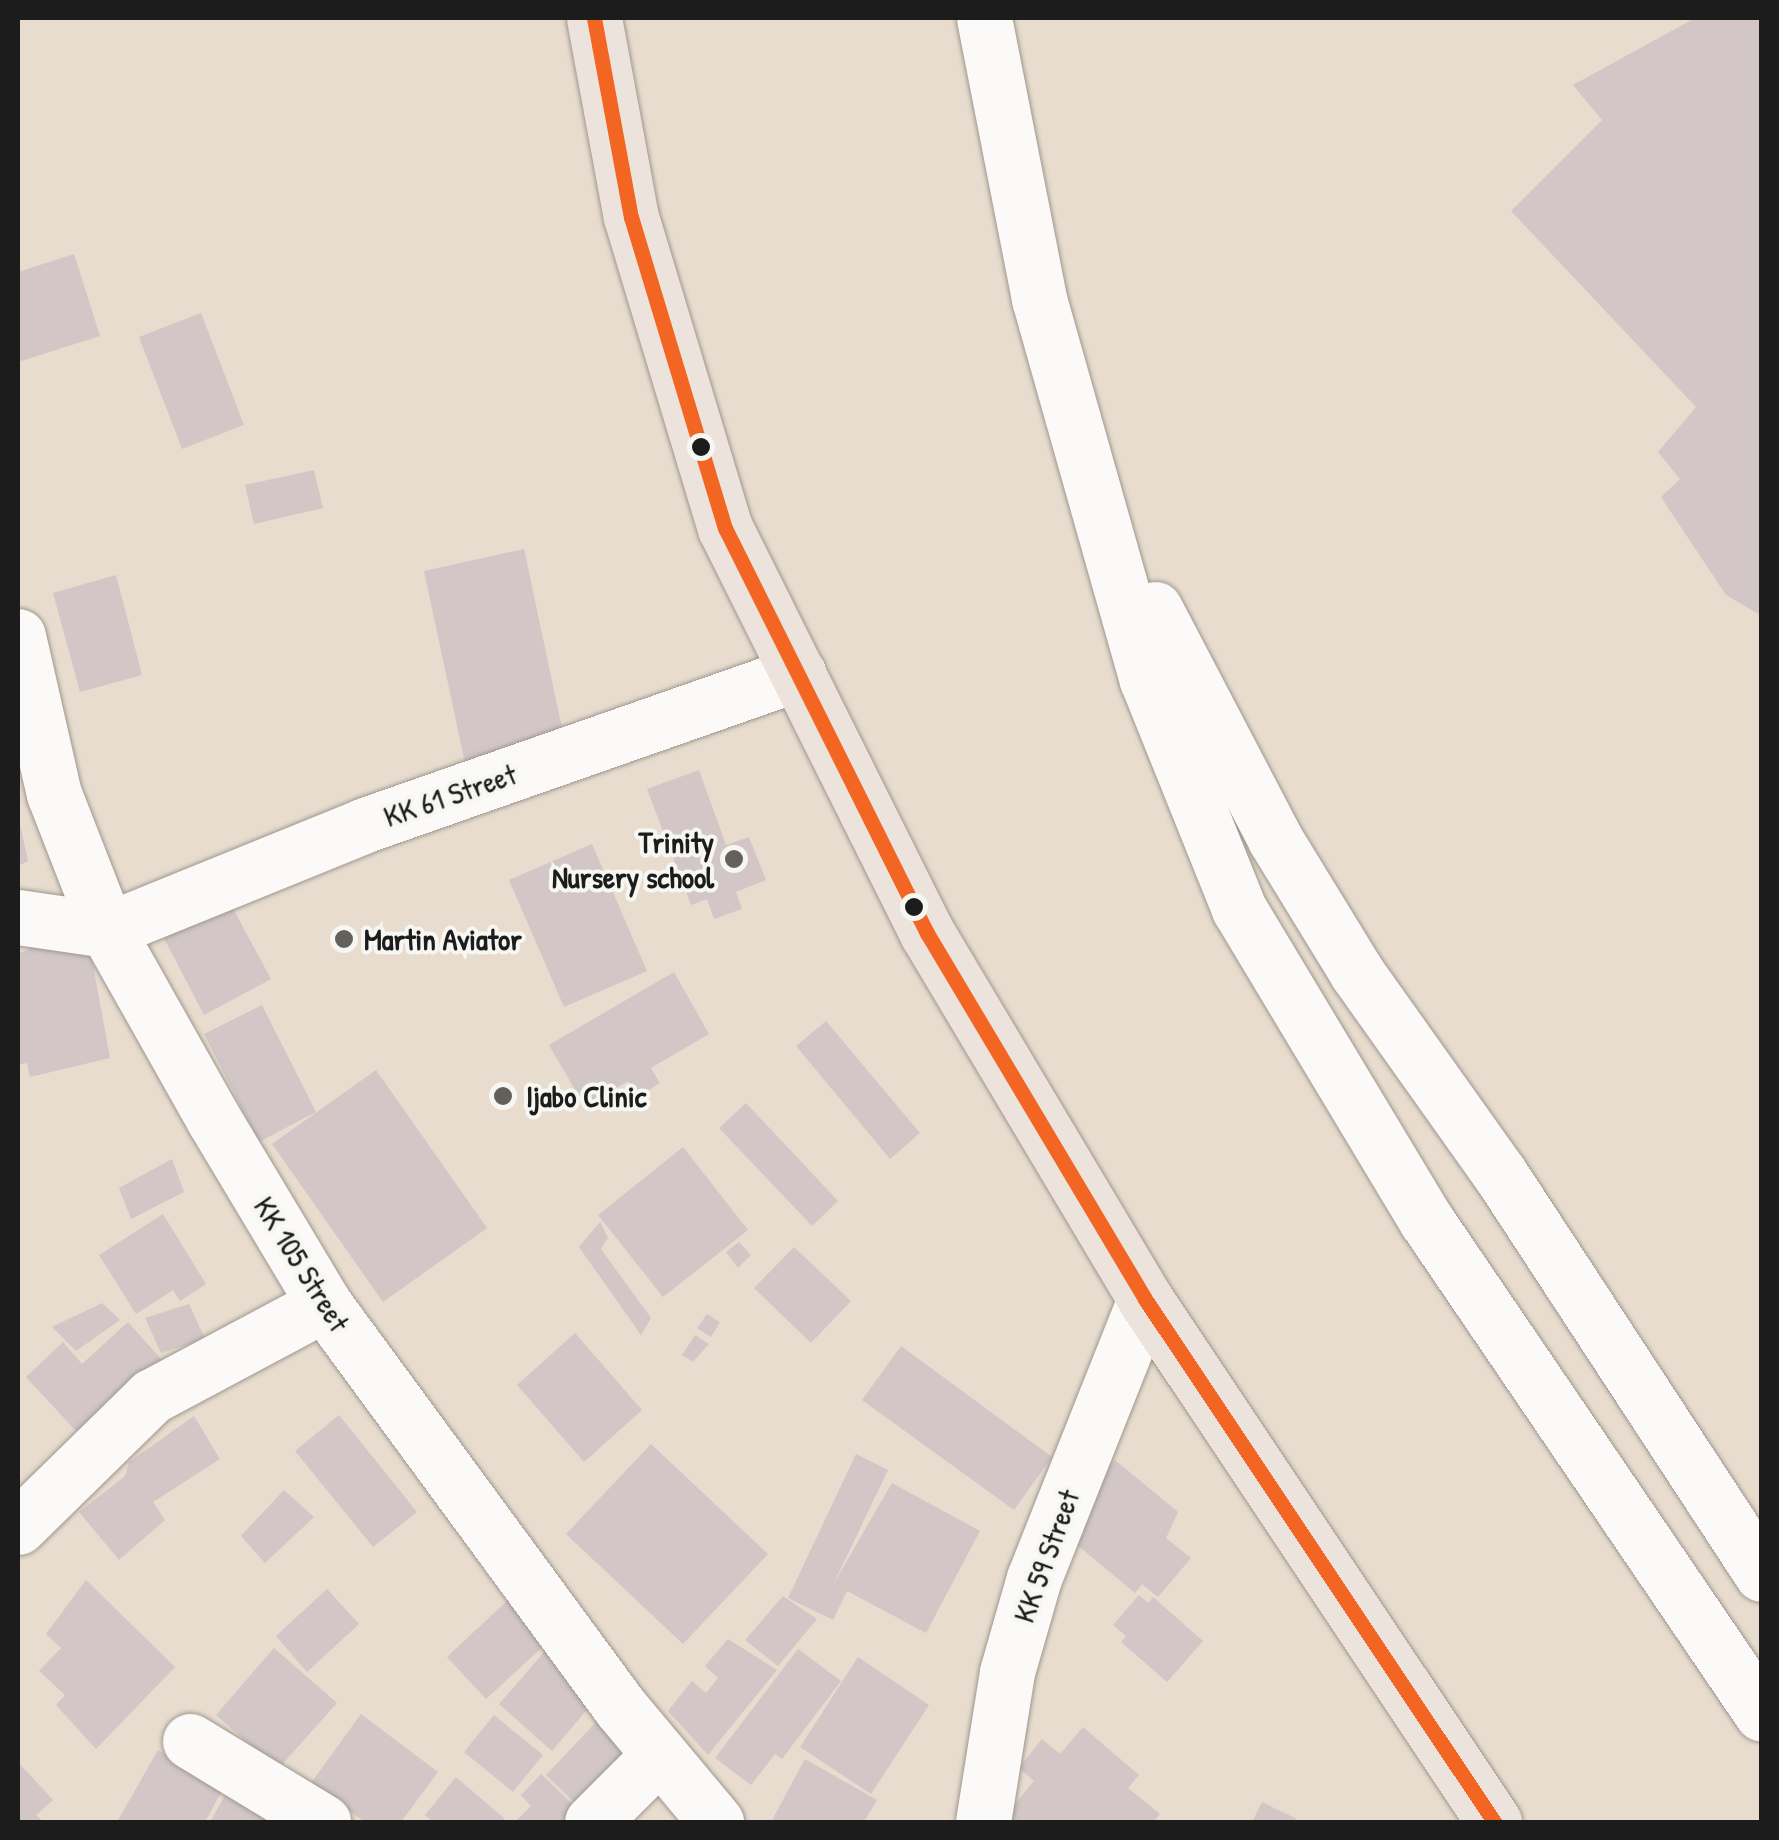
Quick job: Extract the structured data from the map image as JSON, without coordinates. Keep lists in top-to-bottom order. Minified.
{"streets":{"street":["KK 61 Street","KK 105 Street","KK 59 Street"]},"crossings":[["KK 61 Street","KK 105 Street"]],"places":["Trinity Nursery school","Martin Aviator","Ijabo Clinic"]}
